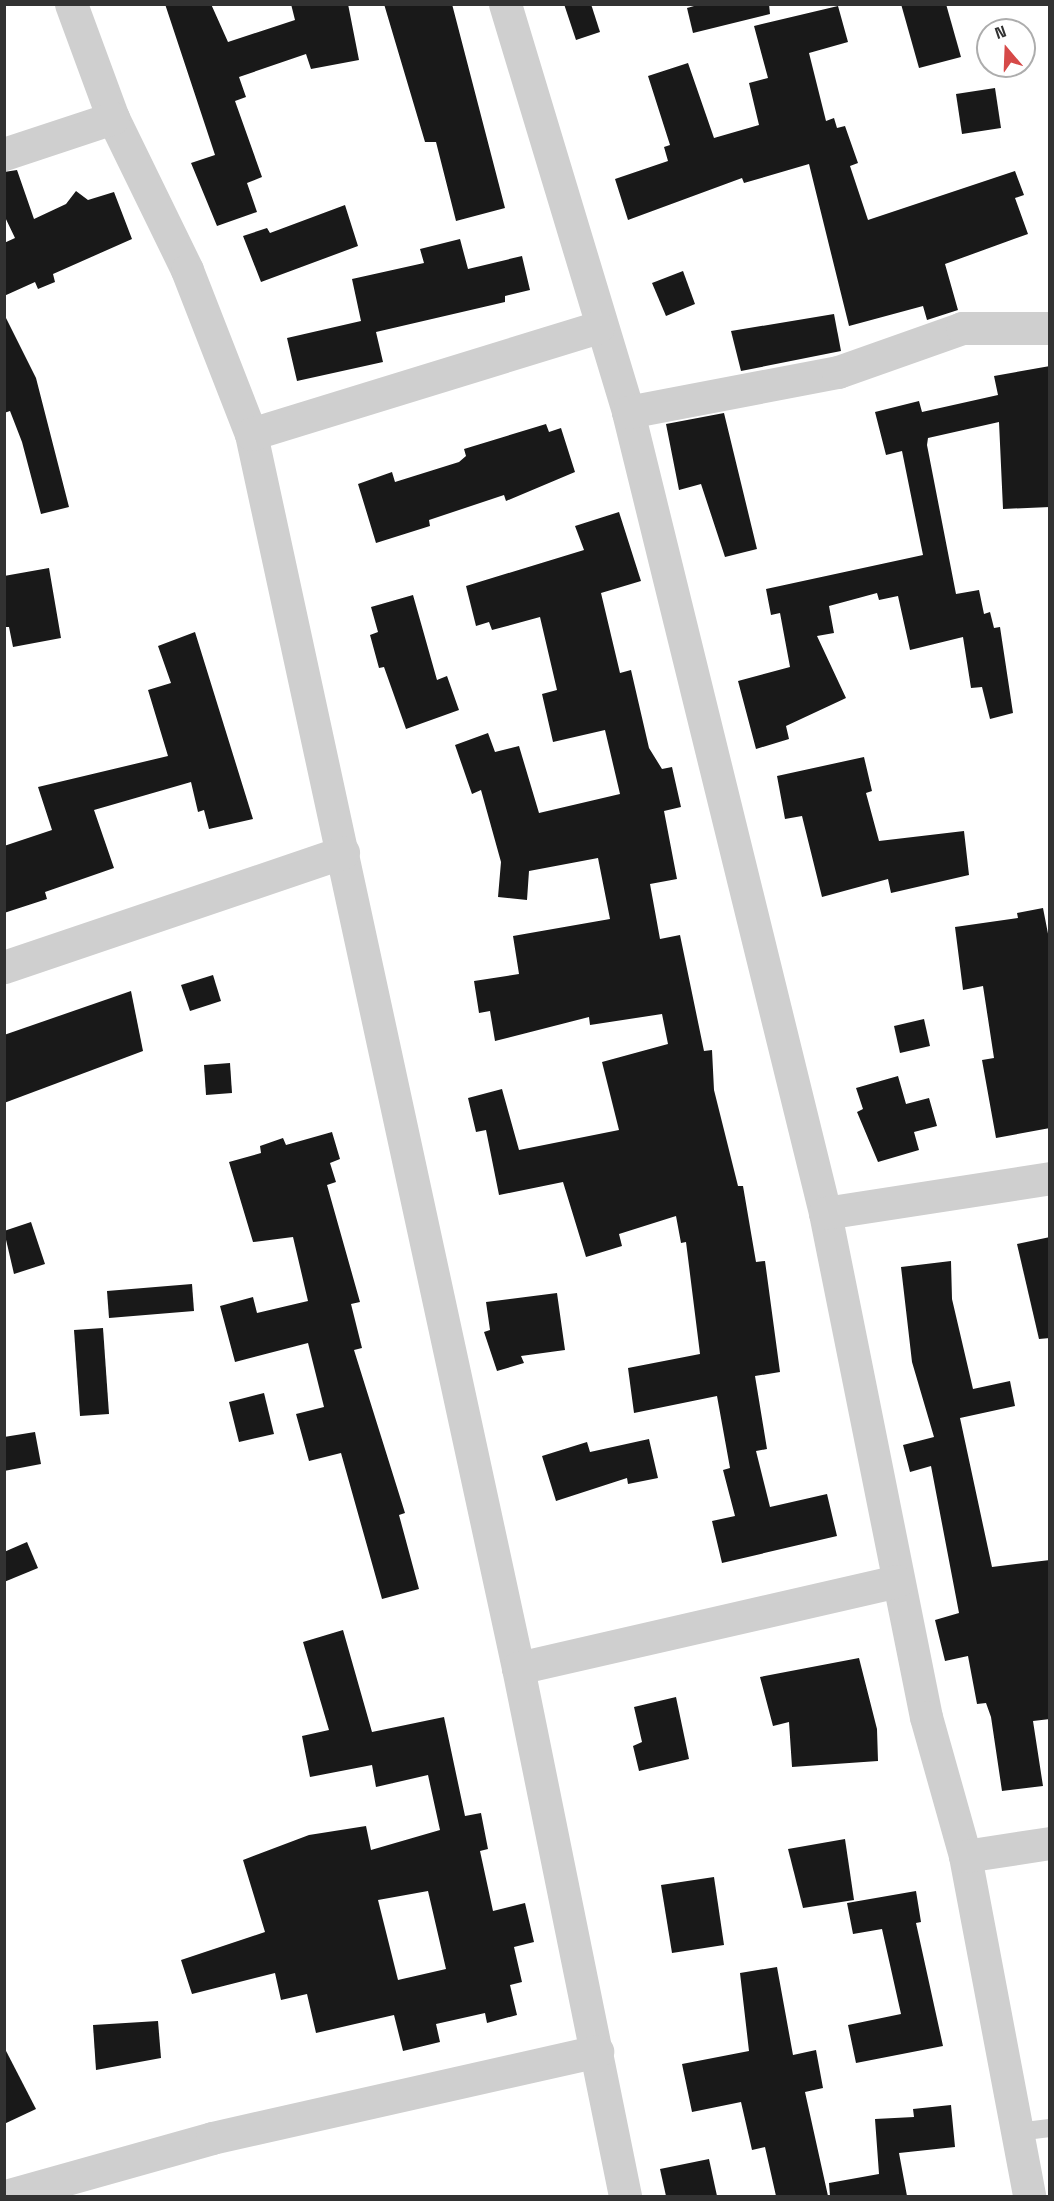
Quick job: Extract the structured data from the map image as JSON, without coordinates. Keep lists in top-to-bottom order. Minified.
{"north":"top"}
